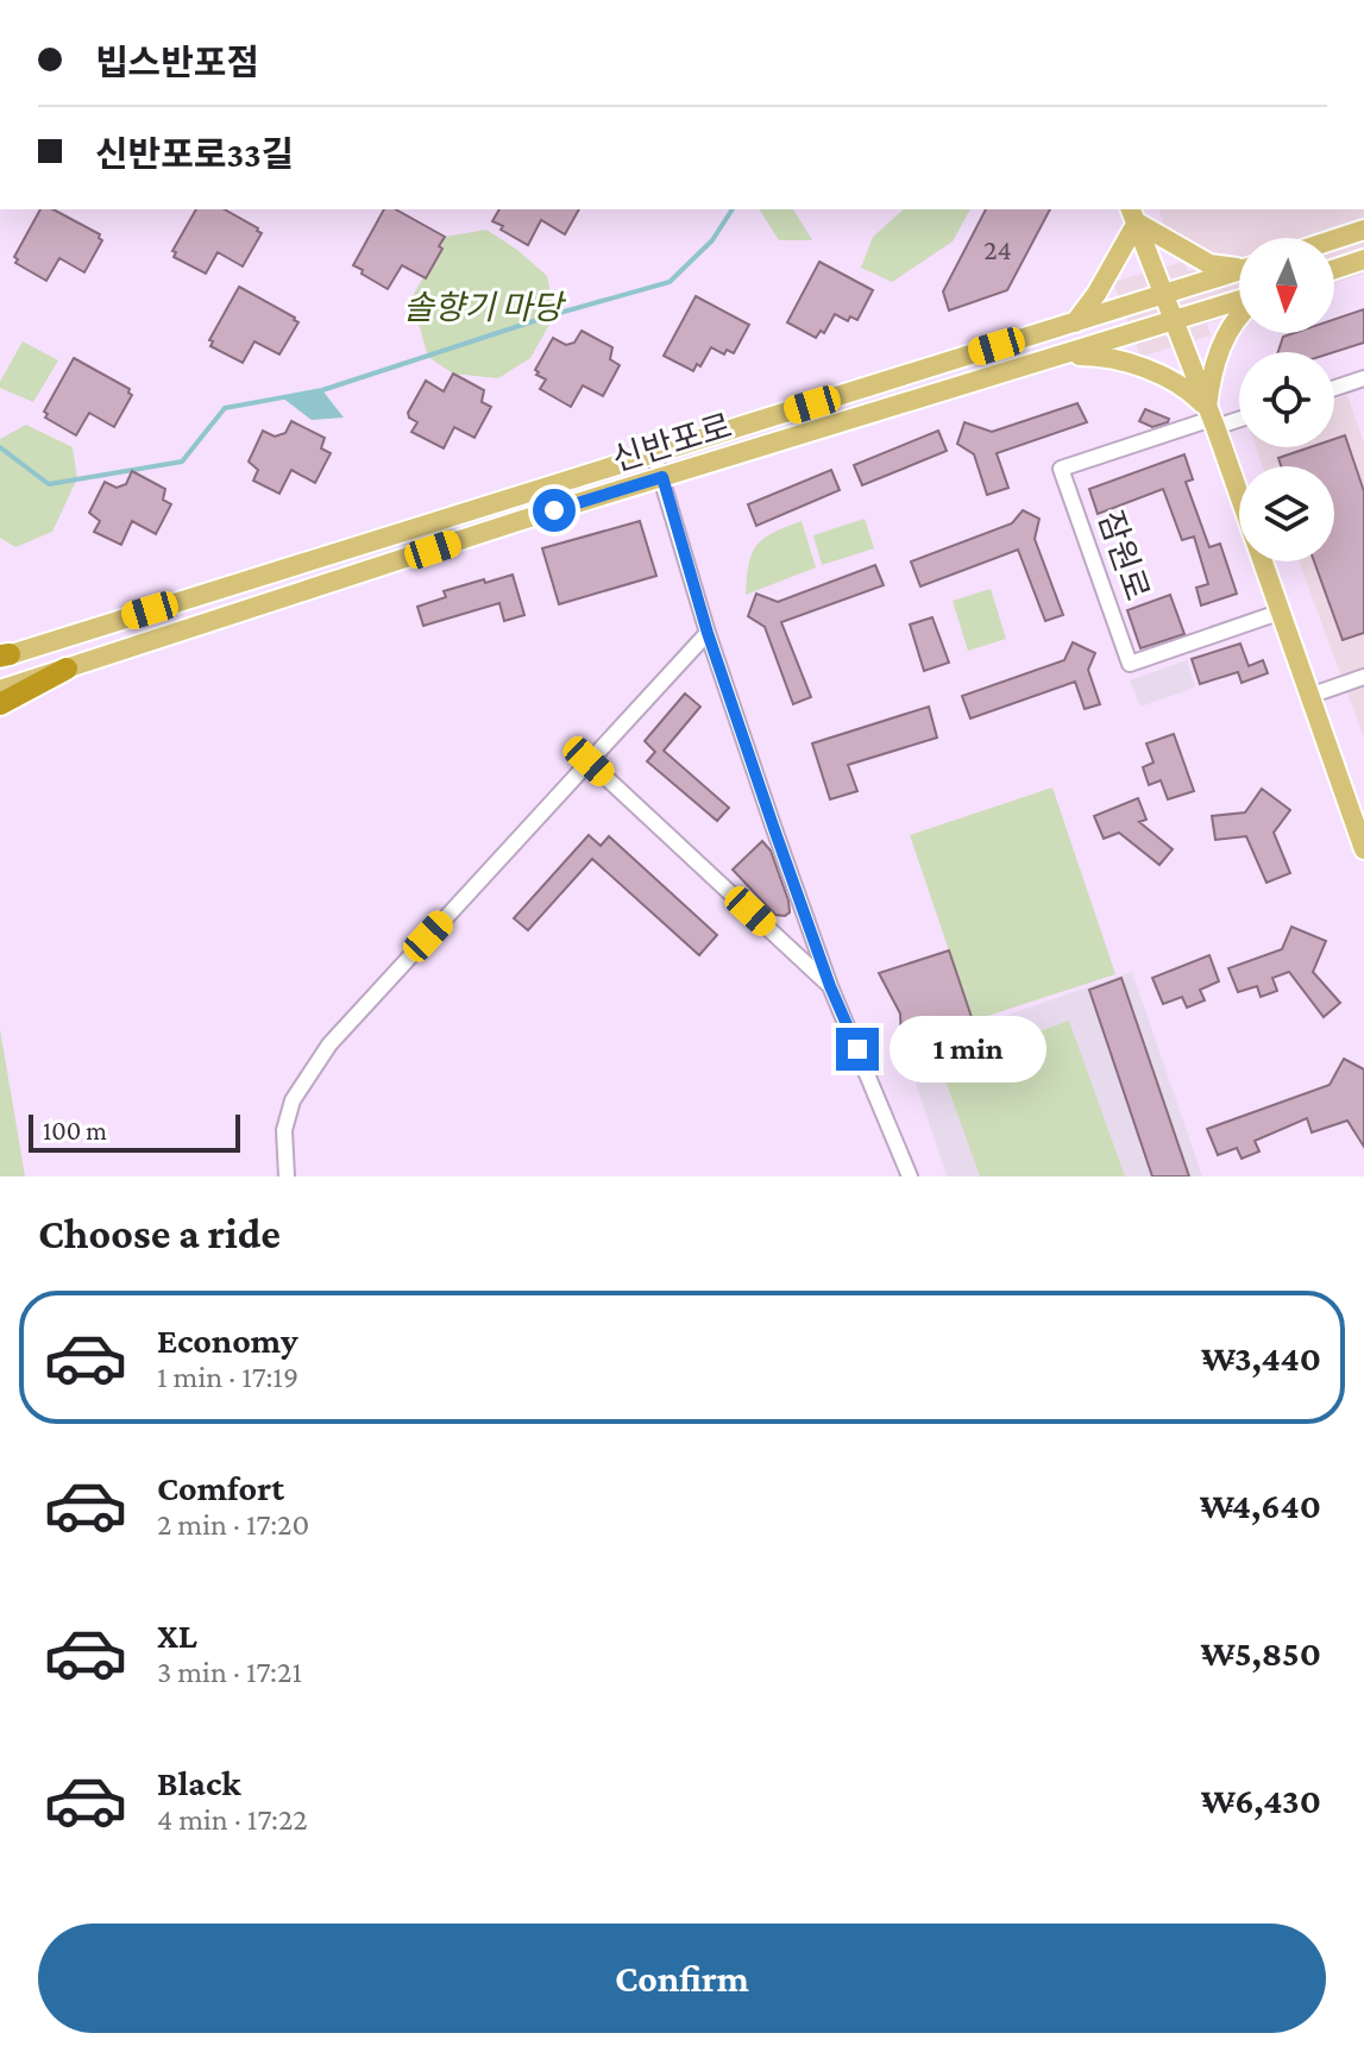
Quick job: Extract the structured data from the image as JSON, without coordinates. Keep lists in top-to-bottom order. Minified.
{"streets":{"main road":["신반포로"],"street":["잠원로"]},"parks":["솔향기 마당"],"house_numbers":["24"],"scale_bar":"100 m","north":"bottom","page":{"banner":["빕스반포점","신반포로33길"],"bubble":"1 min","scale":"100 m","heading":"Choose a ride","list":[{"name":"Economy","note":"1 min · 17:19","value":"₩3,440"},{"name":"Comfort","note":"2 min · 17:20","value":"₩4,640"},{"name":"XL","note":"3 min · 17:21","value":"₩5,850"},{"name":"Black","note":"4 min · 17:22","value":"₩6,430"}],"buttons":"Confirm"}}
